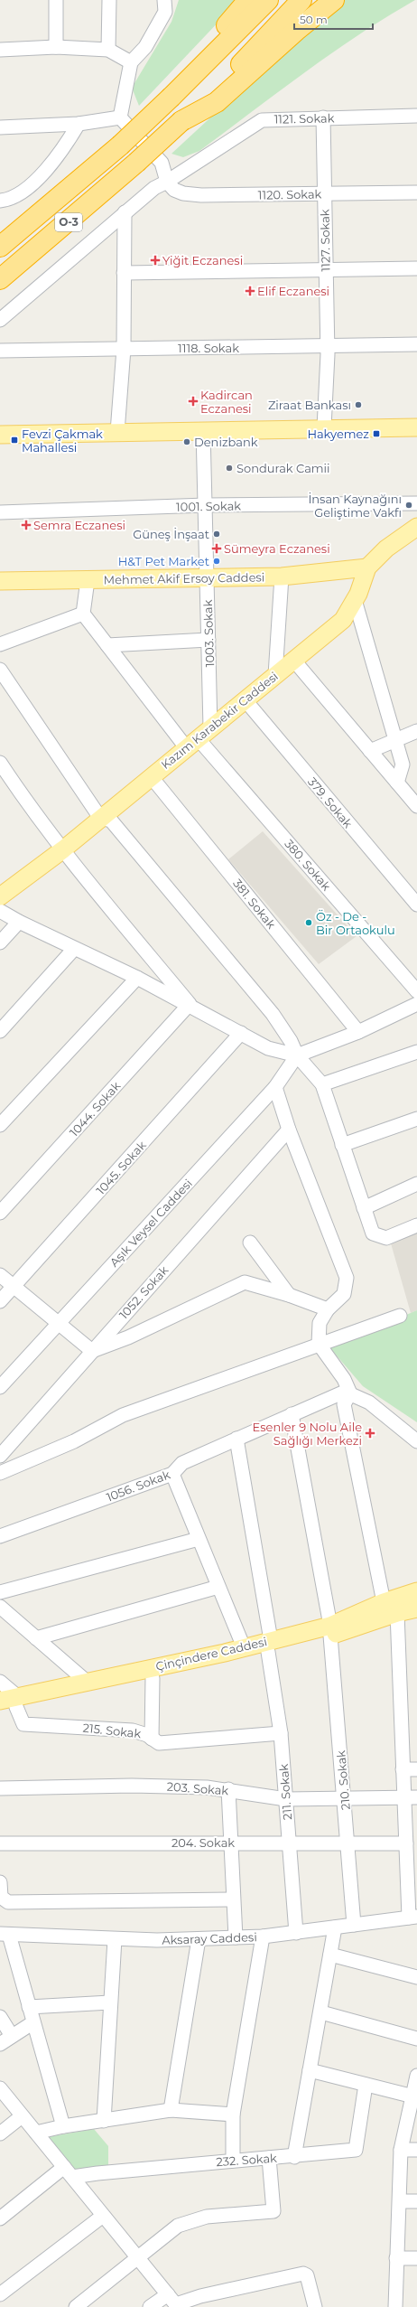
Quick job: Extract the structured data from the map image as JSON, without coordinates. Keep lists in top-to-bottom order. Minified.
{"streets":{"highway":["O-3"],"main road":["Mehmet Akif Ersoy Caddesi","Kazım Karabekir Caddesi","Çinçindere Caddesi"],"street":["1121. Sokak","1120. Sokak","1127. Sokak","1118. Sokak","1001. Sokak","1003. Sokak","379. Sokak","380. Sokak","381. Sokak","1044. Sokak","1045. Sokak","Aşık Veysel Caddesi","1052. Sokak","1056. Sokak","215. Sokak","210. Sokak","203. Sokak","211. Sokak","204. Sokak","Aksaray Caddesi","232. Sokak"]},"crossings":[["1121. Sokak","1120. Sokak"],["1121. Sokak","1127. Sokak"],["1120. Sokak","1127. Sokak"],["1127. Sokak","1118. Sokak"],["1001. Sokak","1003. Sokak"],["Mehmet Akif Ersoy Caddesi","1003. Sokak"],["Mehmet Akif Ersoy Caddesi","Kazım Karabekir Caddesi"],["1003. Sokak","Kazım Karabekir Caddesi"],["1003. Sokak","380. Sokak"],["Kazım Karabekir Caddesi","379. Sokak"],["Kazım Karabekir Caddesi","380. Sokak"],["Kazım Karabekir Caddesi","381. Sokak"],["1056. Sokak","210. Sokak"],["1056. Sokak","211. Sokak"],["Çinçindere Caddesi","215. Sokak"],["Çinçindere Caddesi","210. Sokak"],["Çinçindere Caddesi","211. Sokak"],["215. Sokak","211. Sokak"],["210. Sokak","203. Sokak"],["210. Sokak","204. Sokak"],["210. Sokak","Aksaray Caddesi"],["203. Sokak","211. Sokak"],["211. Sokak","204. Sokak"],["211. Sokak","Aksaray Caddesi"]],"places":{"health":["Yiğit Eczanesi","Elif Eczanesi","Kadircan Eczanesi","Semra Eczanesi","Sümeyra Eczanesi","Esenler 9 Nolu Aile Sağlığı Merkezi"],"other":["Ziraat Bankası","Denizbank","Sondurak Camii","İnsan Kaynağını Geliştime Vakfı","Güneş İnşaat","H&T Pet Market","Öz - De - Bir Ortaokulu"],"transit":["Hakyemez","Fevzi Çakmak Mahallesi"]},"scale_bar":"50 m"}
